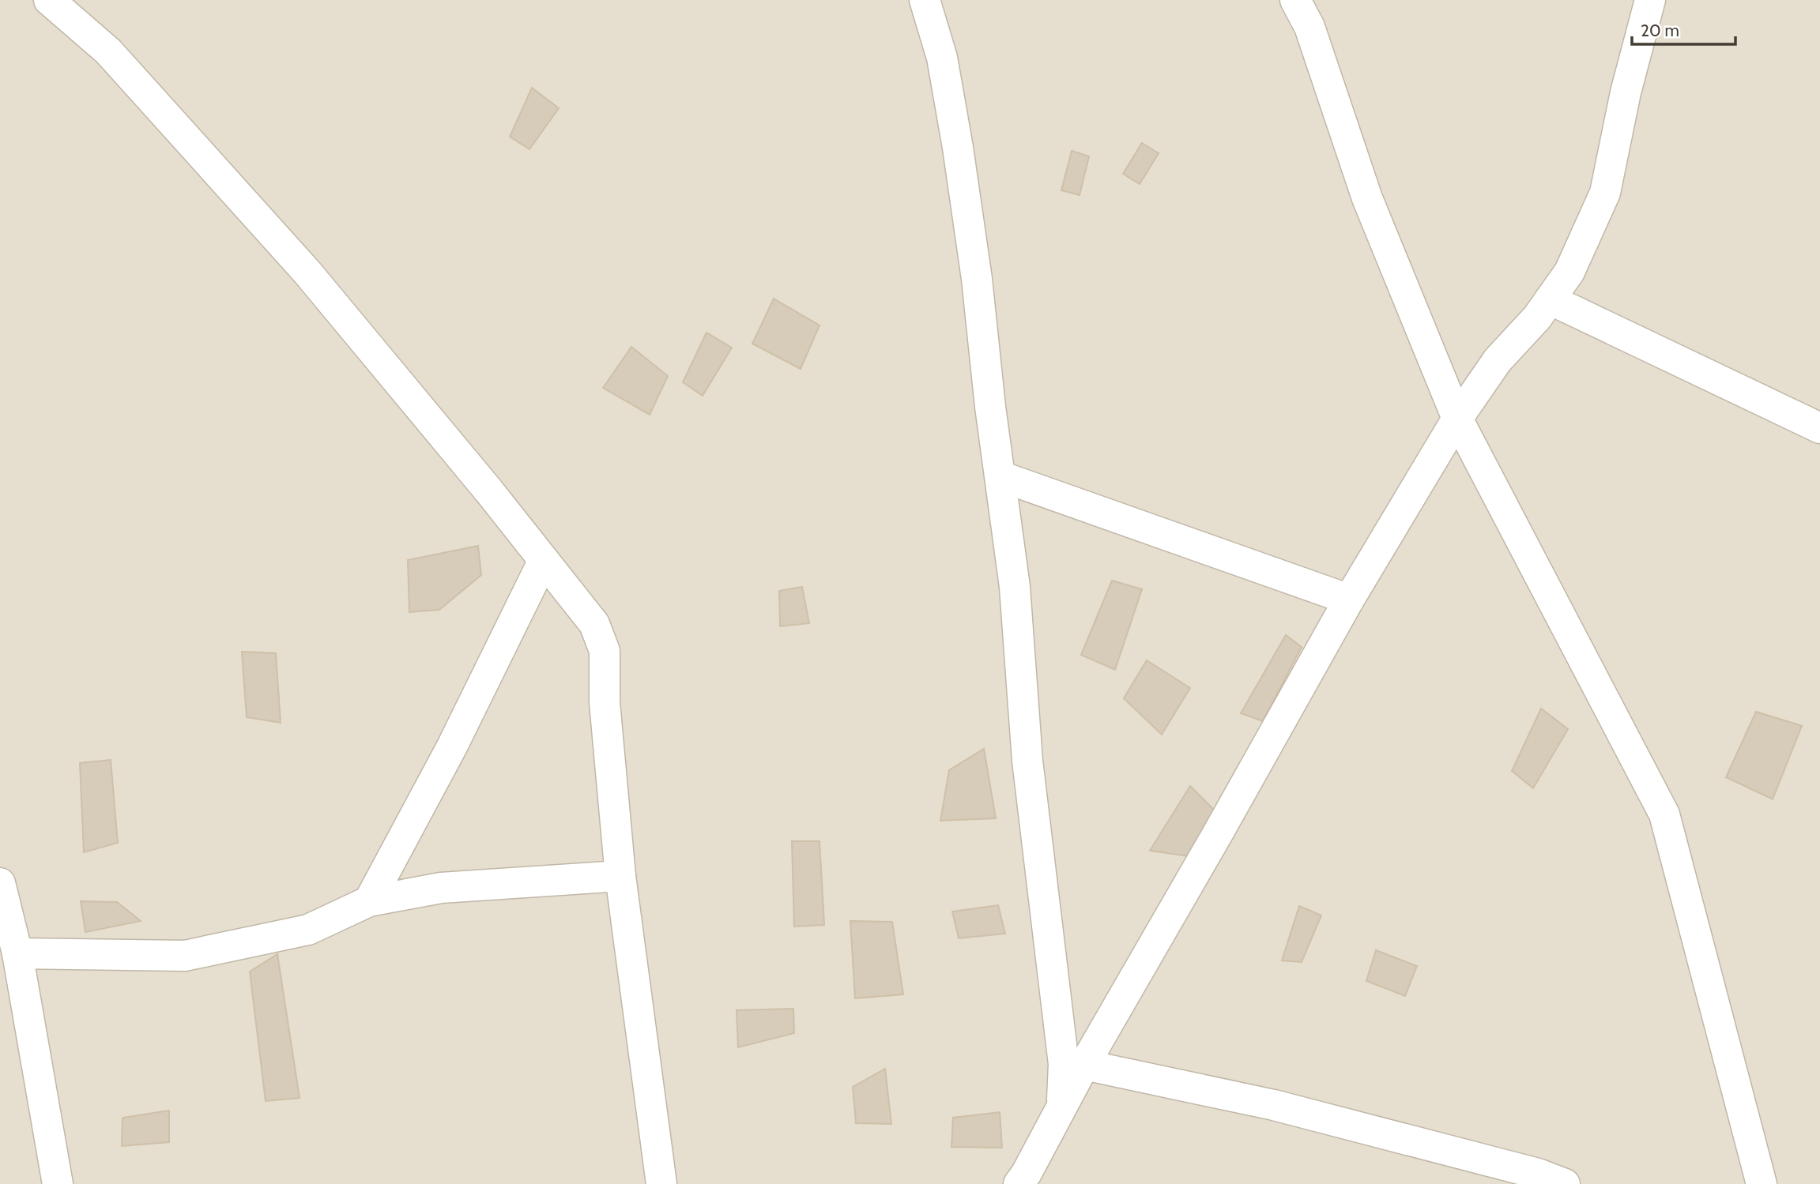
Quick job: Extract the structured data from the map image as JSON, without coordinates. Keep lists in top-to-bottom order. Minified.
{"scale_bar":"20 m"}
